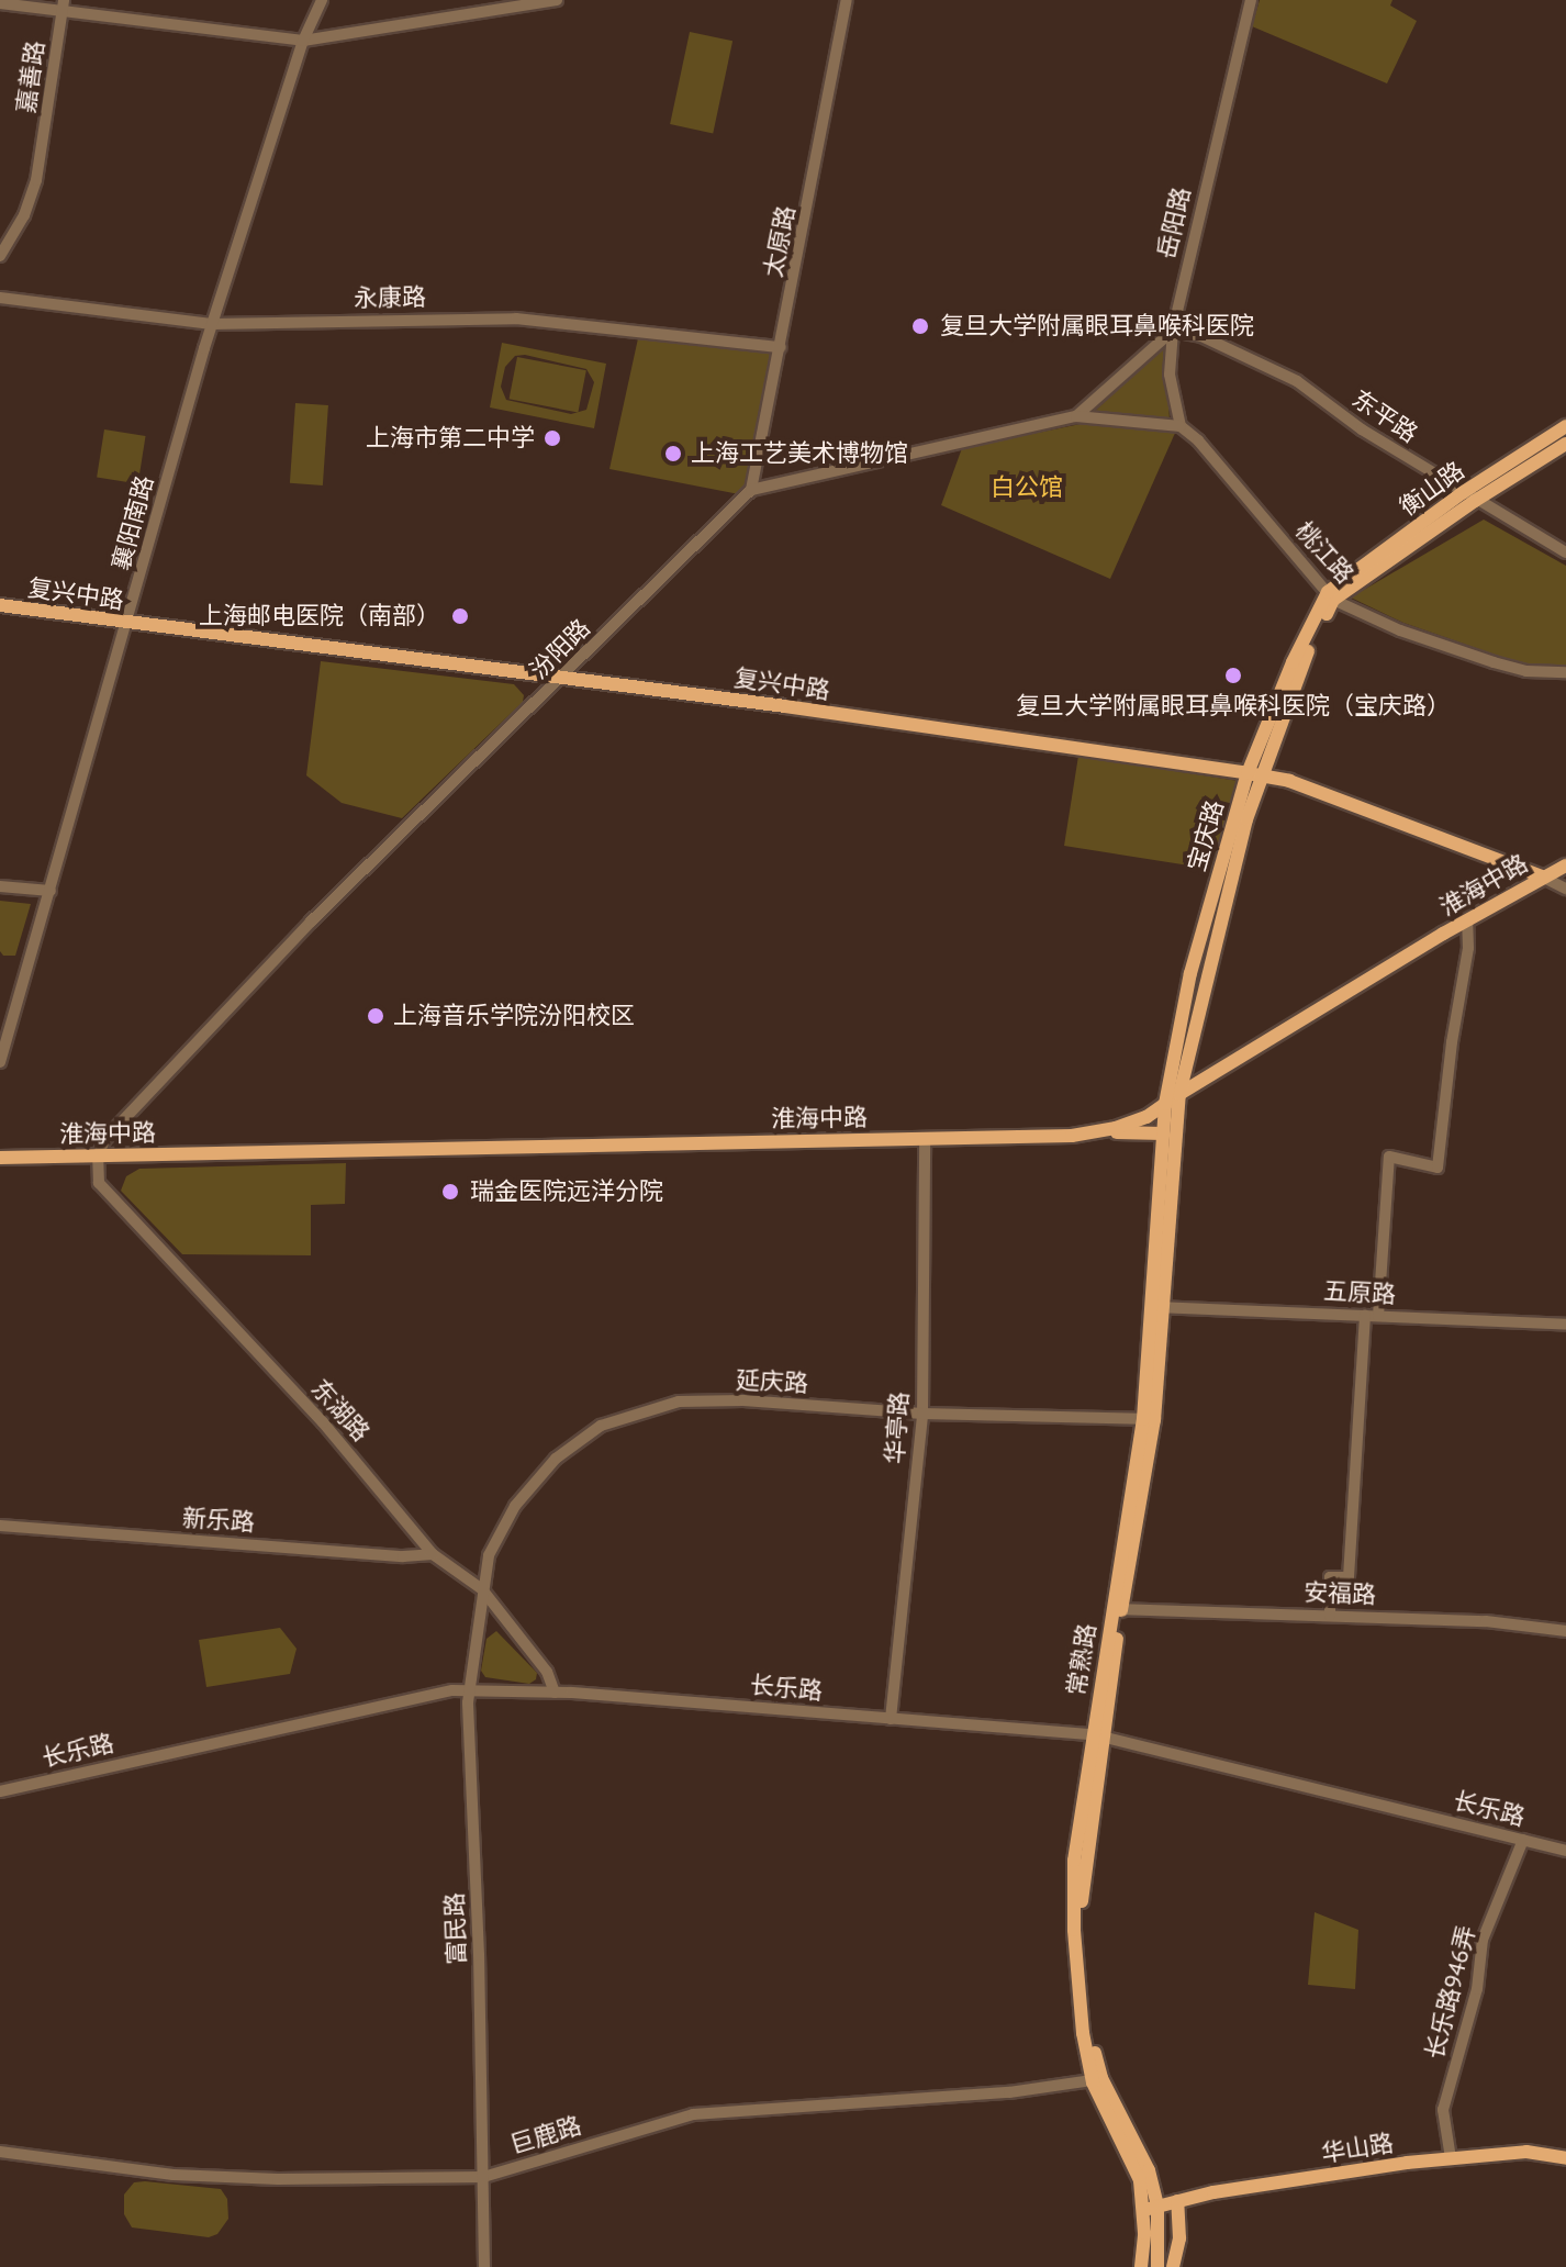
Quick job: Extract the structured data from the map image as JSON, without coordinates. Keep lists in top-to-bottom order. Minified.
{"streets":{"main road":["衡山路","复兴中路","宝庆路","淮海中路","常熟路","华山路"],"street":["嘉善路","岳阳路","太原路","永康路","东平路","襄阳南路","桃江路","汾阳路","五原路","延庆路","东湖路","华亭路","新乐路","安福路","长乐路","富民路","长乐路946弄","巨鹿路"]},"crossings":[["岳阳路","东平路"],["太原路","永康路"],["太原路","汾阳路"],["永康路","襄阳南路"],["东平路","衡山路"],["衡山路","桃江路"],["衡山路","宝庆路"],["襄阳南路","复兴中路"],["桃江路","宝庆路"],["复兴中路","汾阳路"],["复兴中路","宝庆路"],["复兴中路","淮海中路"],["汾阳路","淮海中路"],["汾阳路","东湖路"],["宝庆路","淮海中路"],["宝庆路","常熟路"],["淮海中路","东湖路"],["淮海中路","华亭路"],["淮海中路","常熟路"],["五原路","常熟路"],["延庆路","东湖路"],["延庆路","华亭路"],["延庆路","常熟路"],["延庆路","富民路"],["东湖路","新乐路"],["东湖路","长乐路"],["东湖路","富民路"],["华亭路","长乐路"],["安福路","常熟路"],["常熟路","长乐路"],["常熟路","巨鹿路"],["常熟路","华山路"],["长乐路","富民路"],["长乐路","长乐路946弄"],["富民路","巨鹿路"],["长乐路946弄","华山路"]],"parks":["白公馆"],"places":["复旦大学附属眼耳鼻喉科医院","上海市第二中学","上海工艺美术博物馆","上海邮电医院（南部）","复旦大学附属眼耳鼻喉科医院（宝庆路）","上海音乐学院汾阳校区","瑞金医院远洋分院"]}
